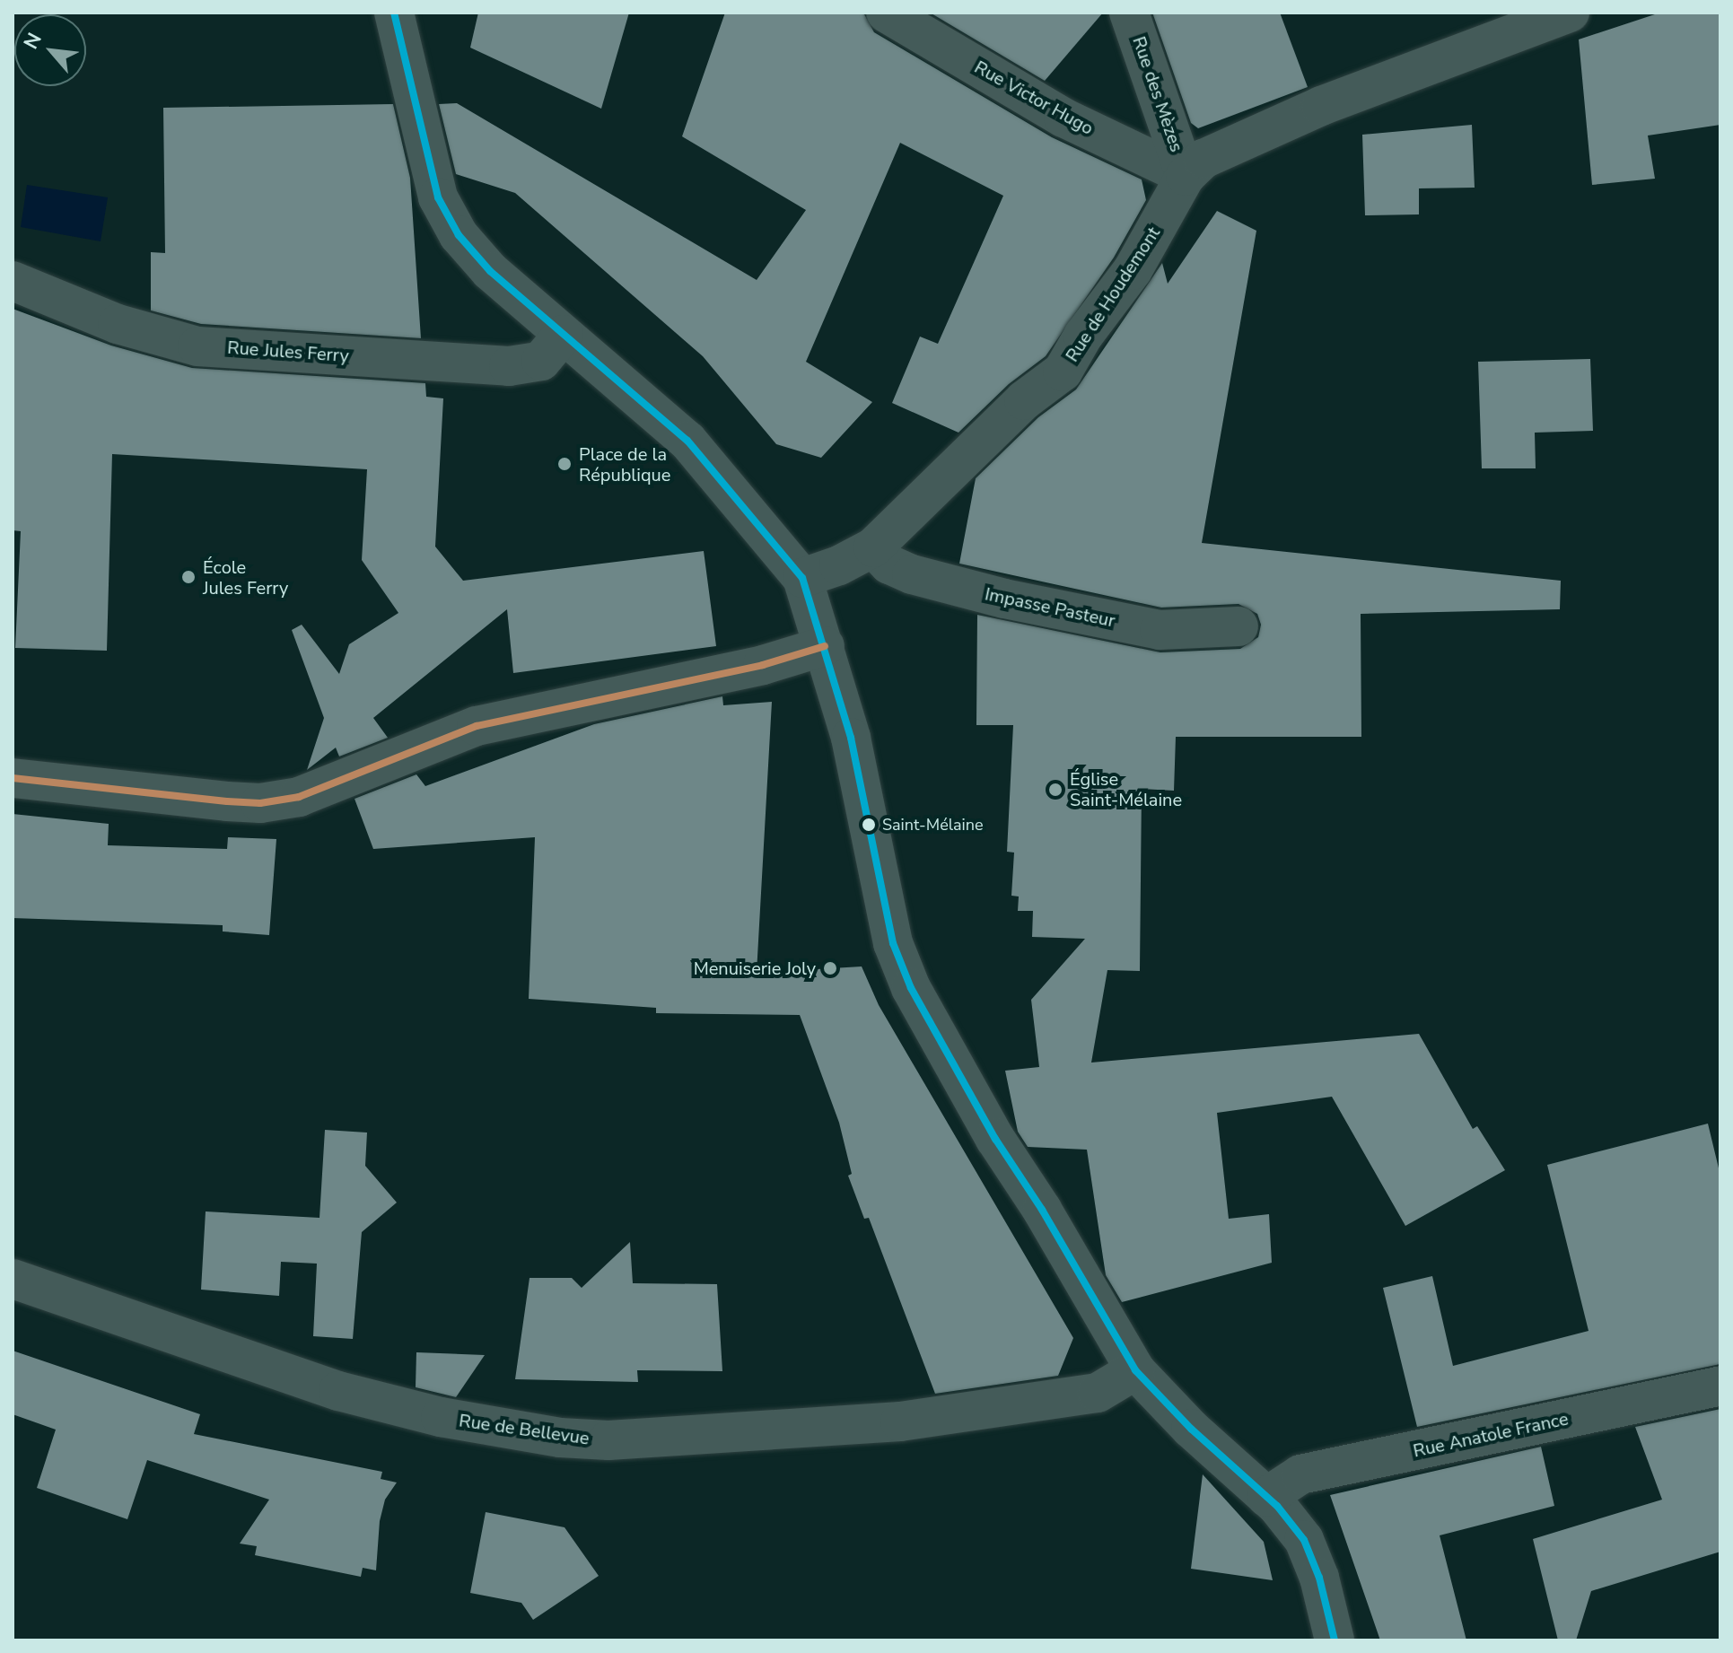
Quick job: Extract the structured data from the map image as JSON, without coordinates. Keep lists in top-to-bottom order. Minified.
{"streets":{"street":["Rue des Mèzes","Rue Victor Hugo","Rue de Houdemont","Rue Jules Ferry","Impasse Pasteur","Rue de Bellevue","Rue Anatole France"]},"crossings":[["Rue des Mèzes","Rue Victor Hugo"],["Rue des Mèzes","Rue de Houdemont"],["Rue Victor Hugo","Rue de Houdemont"],["Rue de Houdemont","Impasse Pasteur"]],"places":["Place de la République","École Jules Ferry","Église Saint-Mélaine","Saint-Mélaine","Menuiserie Joly"],"north":"top left"}
